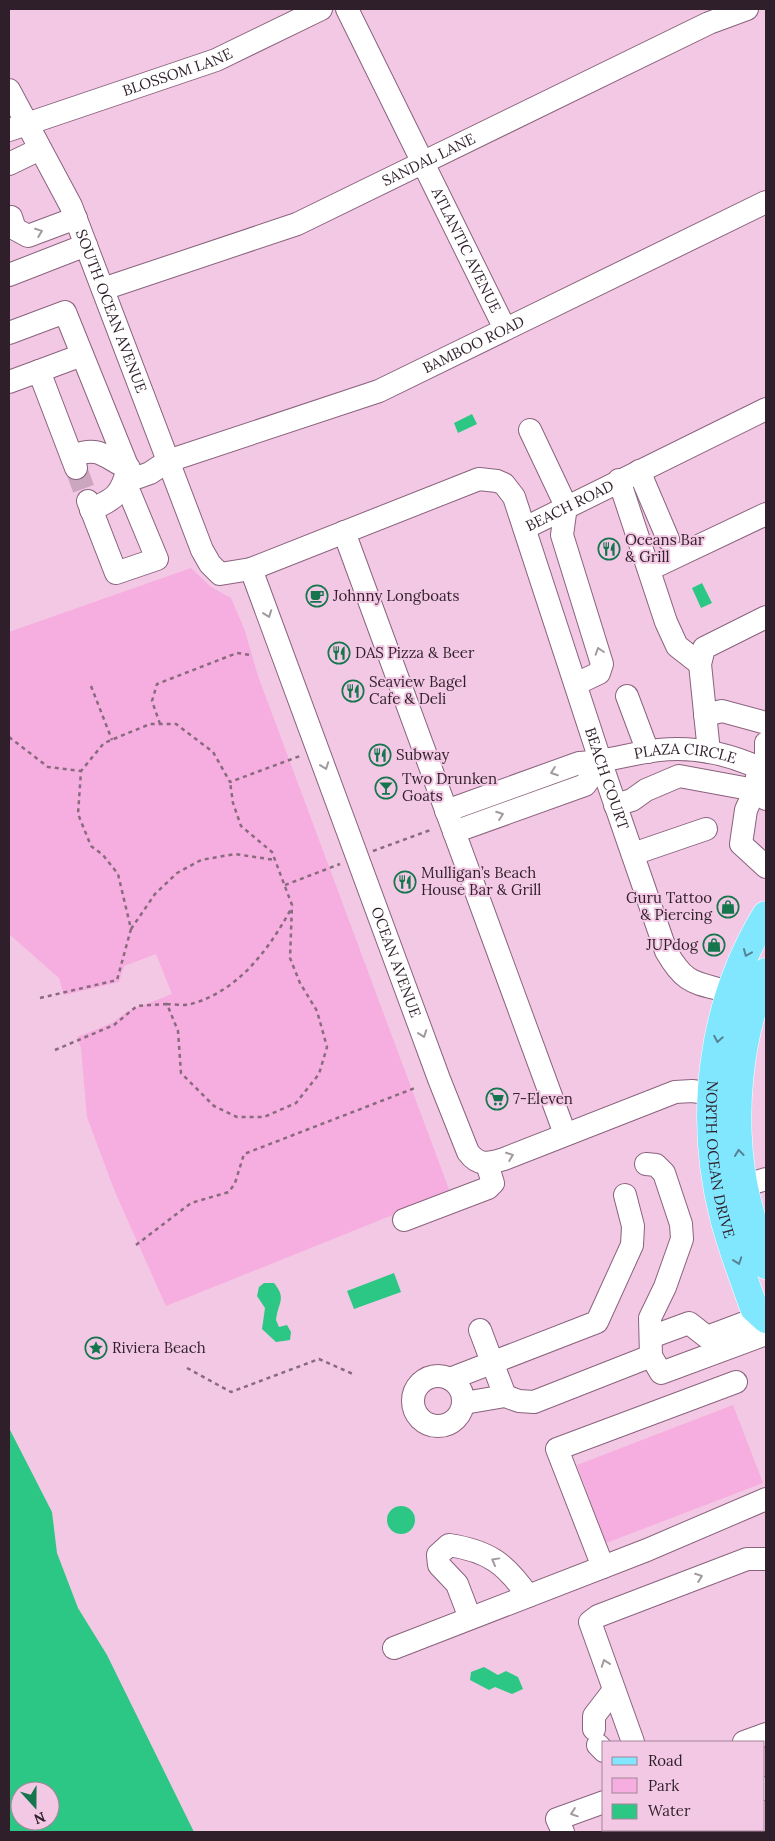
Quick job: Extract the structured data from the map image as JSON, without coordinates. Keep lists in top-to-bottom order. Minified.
{"streets":{"main road":["NORTH OCEAN DRIVE"],"street":["BLOSSOM LANE","SANDAL LANE","ATLANTIC AVENUE","SOUTH OCEAN AVENUE","BAMBOO ROAD","BEACH ROAD","PLAZA CIRCLE","BEACH COURT","OCEAN AVENUE"]},"crossings":[["BLOSSOM LANE","SOUTH OCEAN AVENUE"],["SANDAL LANE","ATLANTIC AVENUE"],["SANDAL LANE","SOUTH OCEAN AVENUE"],["ATLANTIC AVENUE","BAMBOO ROAD"],["SOUTH OCEAN AVENUE","BAMBOO ROAD"],["SOUTH OCEAN AVENUE","BEACH ROAD"],["SOUTH OCEAN AVENUE","OCEAN AVENUE"],["BEACH ROAD","BEACH COURT"],["BEACH ROAD","OCEAN AVENUE"],["PLAZA CIRCLE","BEACH COURT"],["BEACH COURT","NORTH OCEAN DRIVE"]],"places":{"restaurant":["Oceans Bar & Grill","DAS Pizza & Beer","Seaview Bagel Cafe & Deli","Subway","Mulligan’s Beach House Bar & Grill"],"cafe":["Johnny Longboats"],"bar":["Two Drunken Goats"],"shop":["Guru Tattoo & Piercing","JUPdog"],"supermarket":["7-Eleven"],"place":["Riviera Beach"]},"legend":["Road","Park","Water"],"north":"bottom"}
